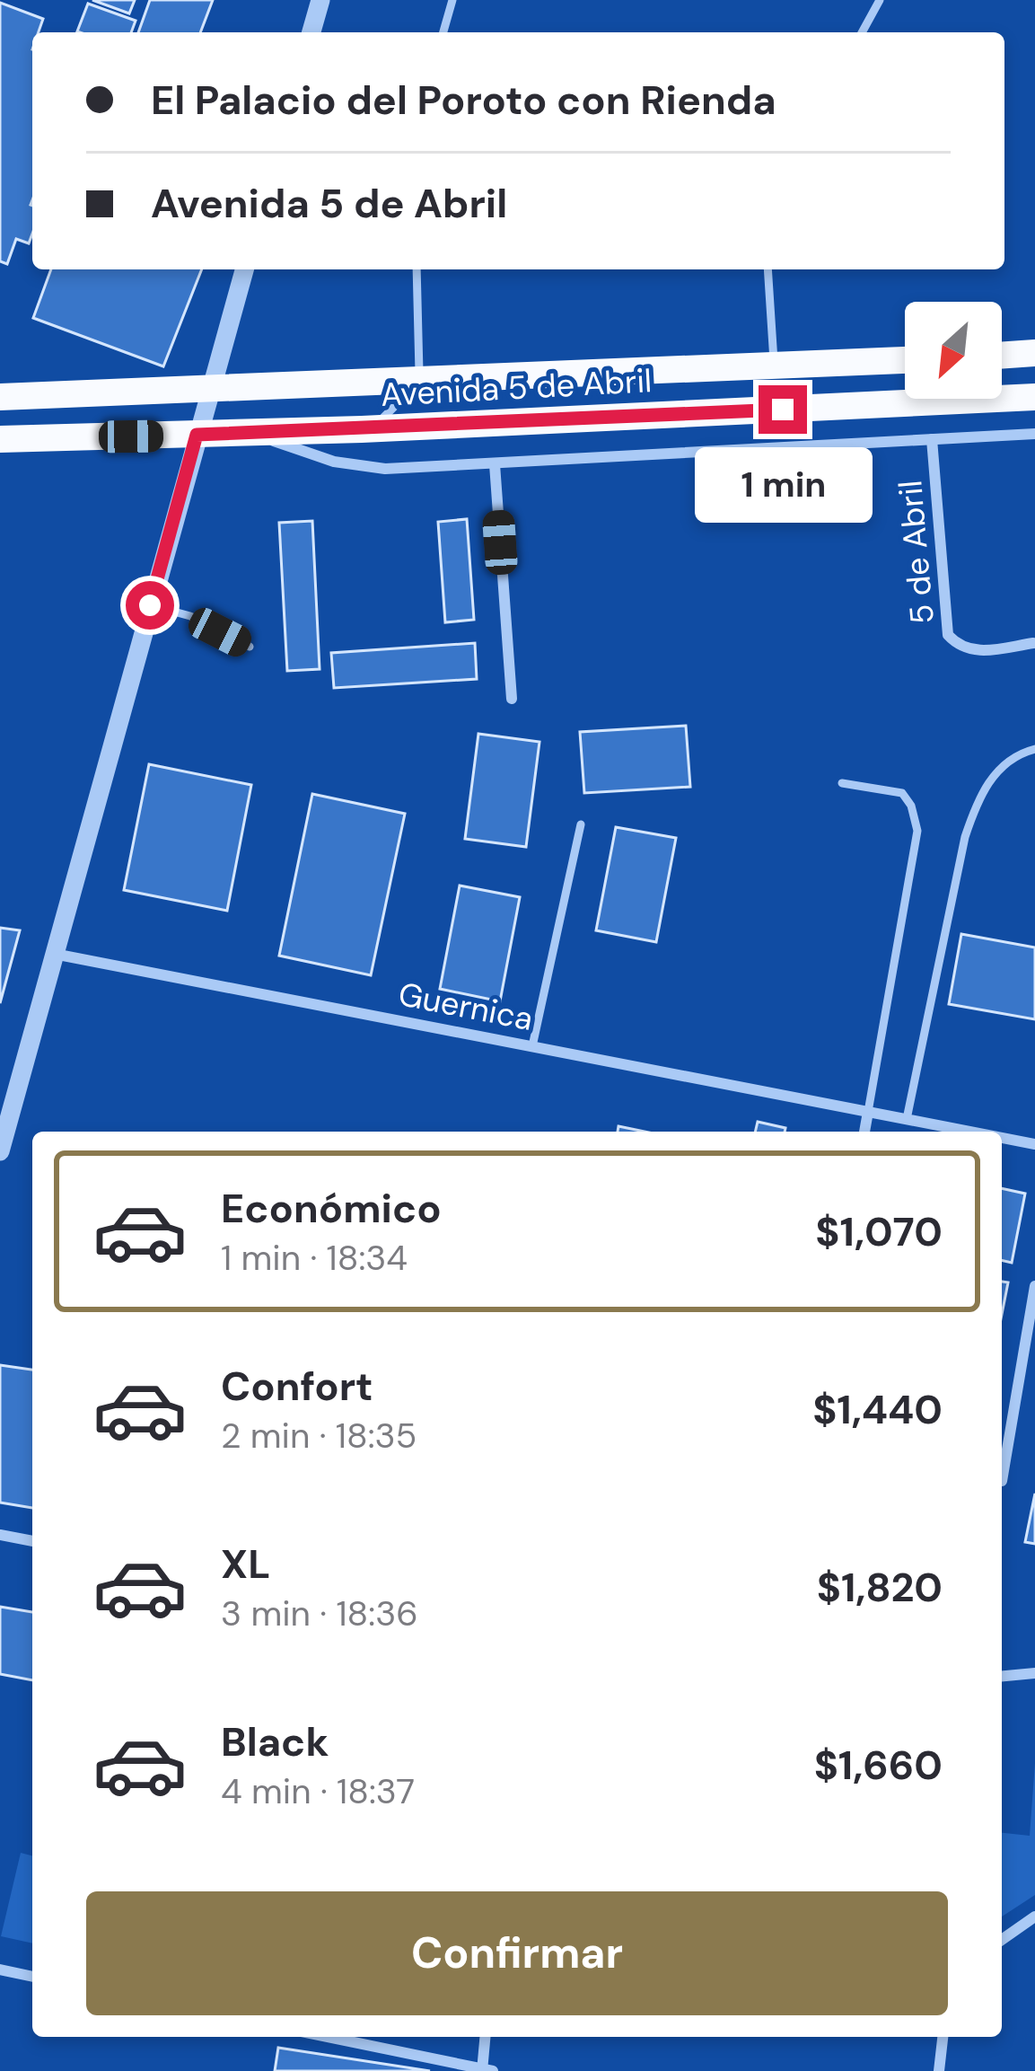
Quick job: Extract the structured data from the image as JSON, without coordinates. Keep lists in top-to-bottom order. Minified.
{"streets":{"main road":["Avenida 5 de Abril"],"street":["5 de Abril","Guernica"]},"crossings":[["Avenida 5 de Abril","5 de Abril"]],"north":"bottom left","page":{"banner":["El Palacio del Poroto con Rienda","Avenida 5 de Abril"],"bubble":"1 min","list":[{"name":"Económico","note":"1 min · 18:34","value":"$1,070"},{"name":"Confort","note":"2 min · 18:35","value":"$1,440"},{"name":"XL","note":"3 min · 18:36","value":"$1,820"},{"name":"Black","note":"4 min · 18:37","value":"$1,660"}],"buttons":"Confirmar"}}
